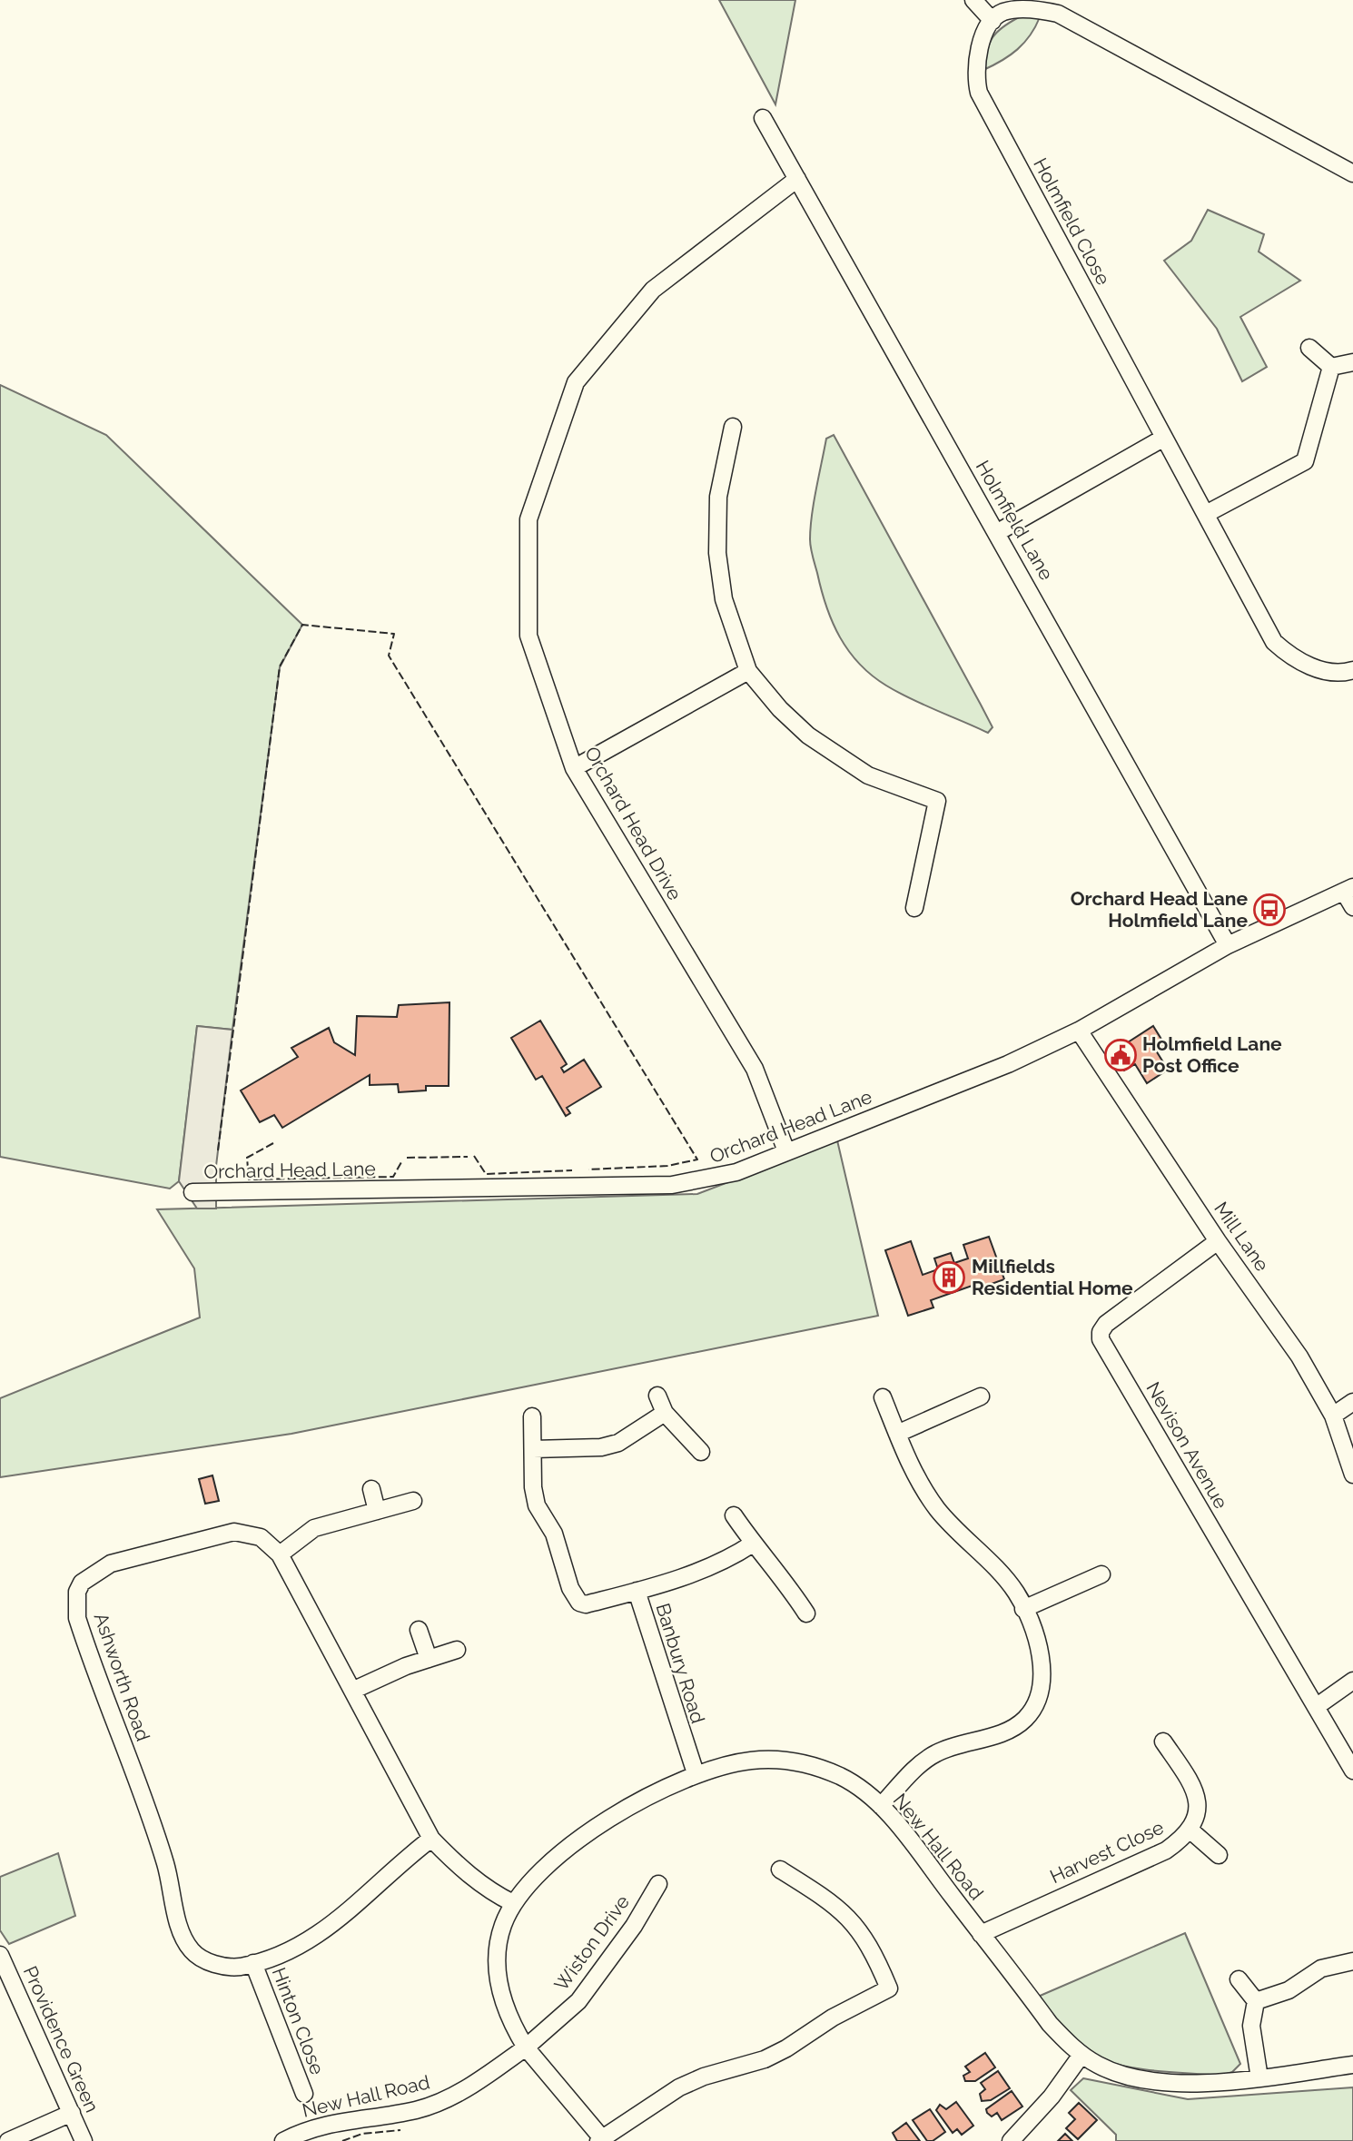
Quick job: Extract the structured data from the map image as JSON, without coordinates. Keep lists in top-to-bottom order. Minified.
{"streets":{"street":["Holmfield Close","Holmfield Lane","Orchard Head Drive","Orchard Head Lane","Mill Lane","Nevison Avenue","Banbury Road","Ashworth Road","New Hall Road","Harvest Close","Wiston Drive","Hinton Close","Providence Green"]},"crossings":[["Holmfield Lane","Orchard Head Drive"],["Holmfield Lane","Orchard Head Lane"],["Orchard Head Drive","Orchard Head Lane"],["Orchard Head Lane","Mill Lane"],["Mill Lane","Nevison Avenue"],["Banbury Road","New Hall Road"],["Ashworth Road","New Hall Road"],["Ashworth Road","Hinton Close"],["New Hall Road","Harvest Close"],["New Hall Road","Wiston Drive"]],"places":{"bus stop":["Orchard Head Lane Holmfield Lane"],"public building":["Holmfield Lane Post Office"],"building":["Millfields Residential Home"]}}
